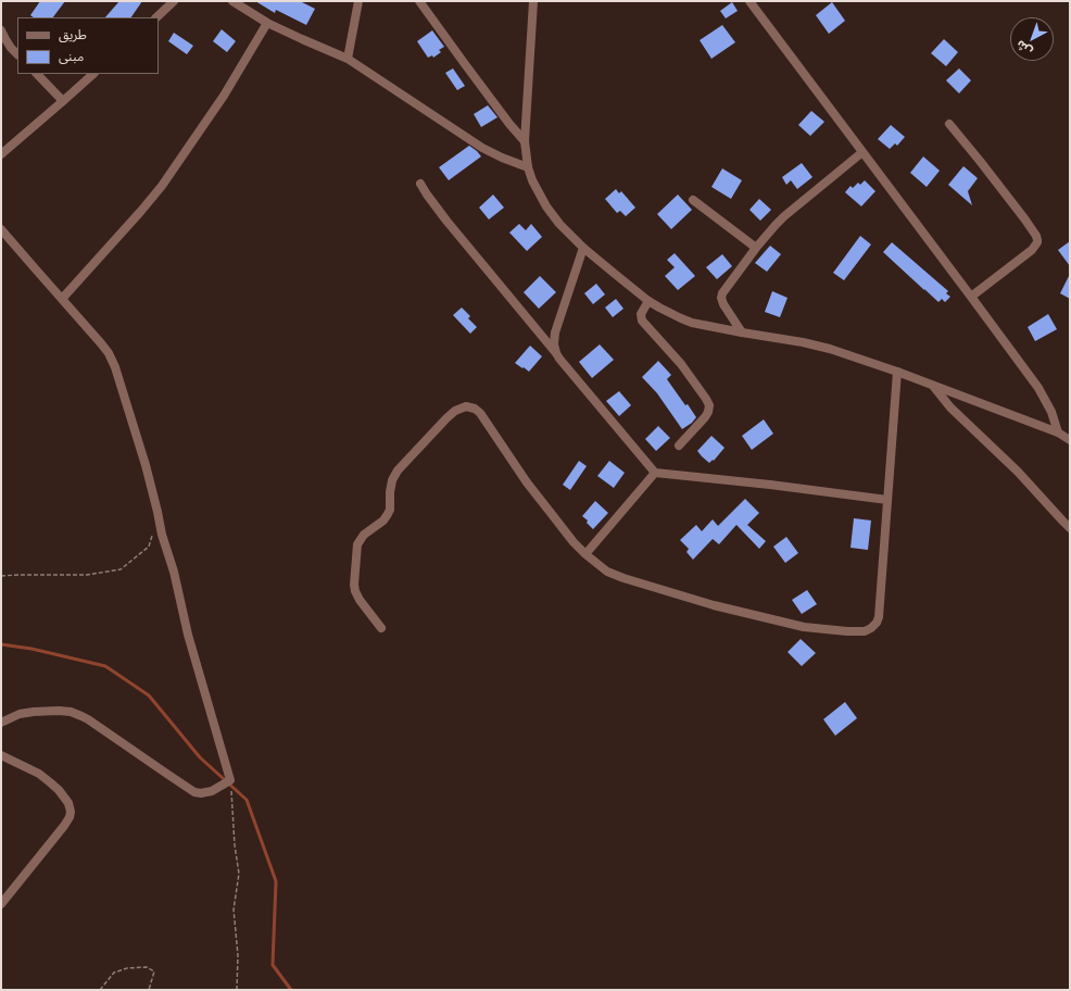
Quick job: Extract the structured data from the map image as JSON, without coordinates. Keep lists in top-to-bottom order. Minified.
{"legend":["طريق","مبنى"],"north":"bottom left"}
